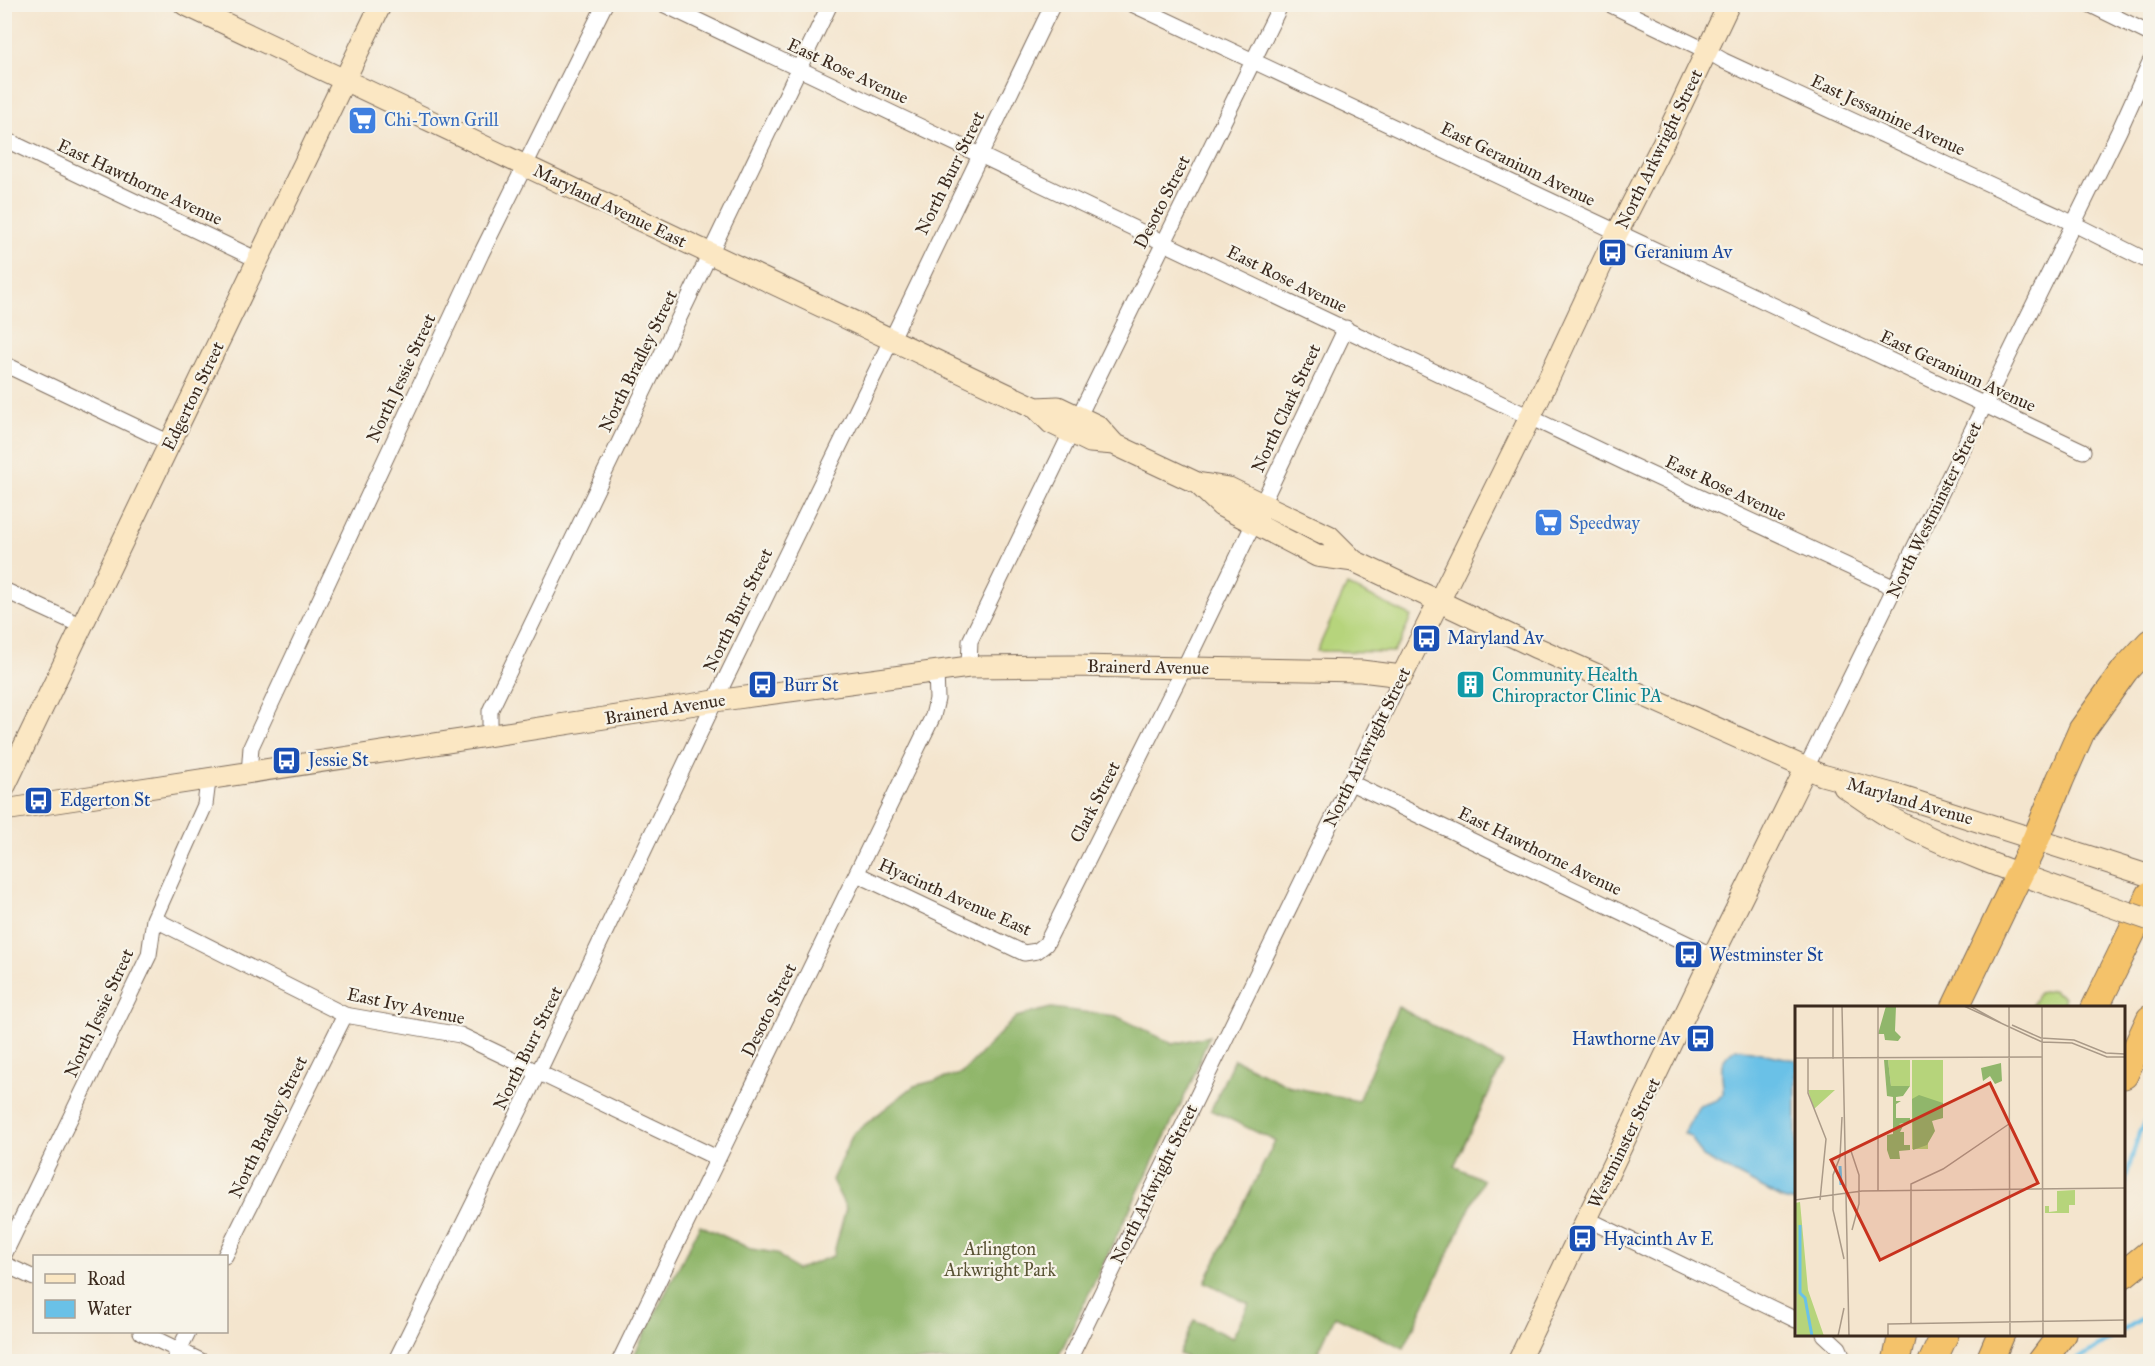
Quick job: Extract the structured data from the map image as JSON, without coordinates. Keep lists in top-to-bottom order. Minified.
{"streets":{"street":["East Rose Avenue","East Jessamine Avenue","North Arkwright Street","East Geranium Avenue","North Burr Street","East Hawthorne Avenue","Desoto Street","Maryland Avenue East","North Bradley Street","North Jessie Street","Edgerton Street","North Clark Street","North Westminster Street","Brainerd Avenue","Maryland Avenue","Clark Street","Hyacinth Avenue East","East Ivy Avenue","Westminster Street"]},"crossings":[["East Rose Avenue","North Arkwright Street"],["East Rose Avenue","North Burr Street"],["East Rose Avenue","Desoto Street"],["East Rose Avenue","North Bradley Street"],["East Rose Avenue","North Clark Street"],["East Rose Avenue","North Westminster Street"],["East Jessamine Avenue","North Arkwright Street"],["East Jessamine Avenue","North Westminster Street"],["North Arkwright Street","East Geranium Avenue"],["North Arkwright Street","East Hawthorne Avenue"],["North Arkwright Street","Maryland Avenue East"],["North Arkwright Street","Brainerd Avenue"],["East Geranium Avenue","Desoto Street"],["East Geranium Avenue","North Westminster Street"],["North Burr Street","Maryland Avenue East"],["North Burr Street","Brainerd Avenue"],["North Burr Street","East Ivy Avenue"],["East Hawthorne Avenue","Edgerton Street"],["East Hawthorne Avenue","North Westminster Street"],["East Hawthorne Avenue","Westminster Street"],["Desoto Street","Maryland Avenue East"],["Desoto Street","Brainerd Avenue"],["Desoto Street","Hyacinth Avenue East"],["Desoto Street","East Ivy Avenue"],["Maryland Avenue East","North Bradley Street"],["Maryland Avenue East","North Jessie Street"],["Maryland Avenue East","Edgerton Street"],["Maryland Avenue East","North Clark Street"],["Maryland Avenue East","North Westminster Street"],["Maryland Avenue East","Maryland Avenue"],["North Bradley Street","Brainerd Avenue"],["North Bradley Street","East Ivy Avenue"],["North Jessie Street","Brainerd Avenue"],["North Jessie Street","East Ivy Avenue"],["North Clark Street","Brainerd Avenue"],["North Clark Street","Clark Street"],["North Westminster Street","Westminster Street"],["Brainerd Avenue","Clark Street"],["Clark Street","Hyacinth Avenue East"]],"parks":["Arlington Arkwright Park"],"places":{"supermarket":["Chi-Town Grill","Speedway"],"bus stop":["Geranium Av","Maryland Av","Burr St","Jessie St","Edgerton St","Westminster St","Hawthorne Av","Hyacinth Av E"],"building":["Community Health Chiropractor Clinic PA"]},"legend":["Road","Water"]}
